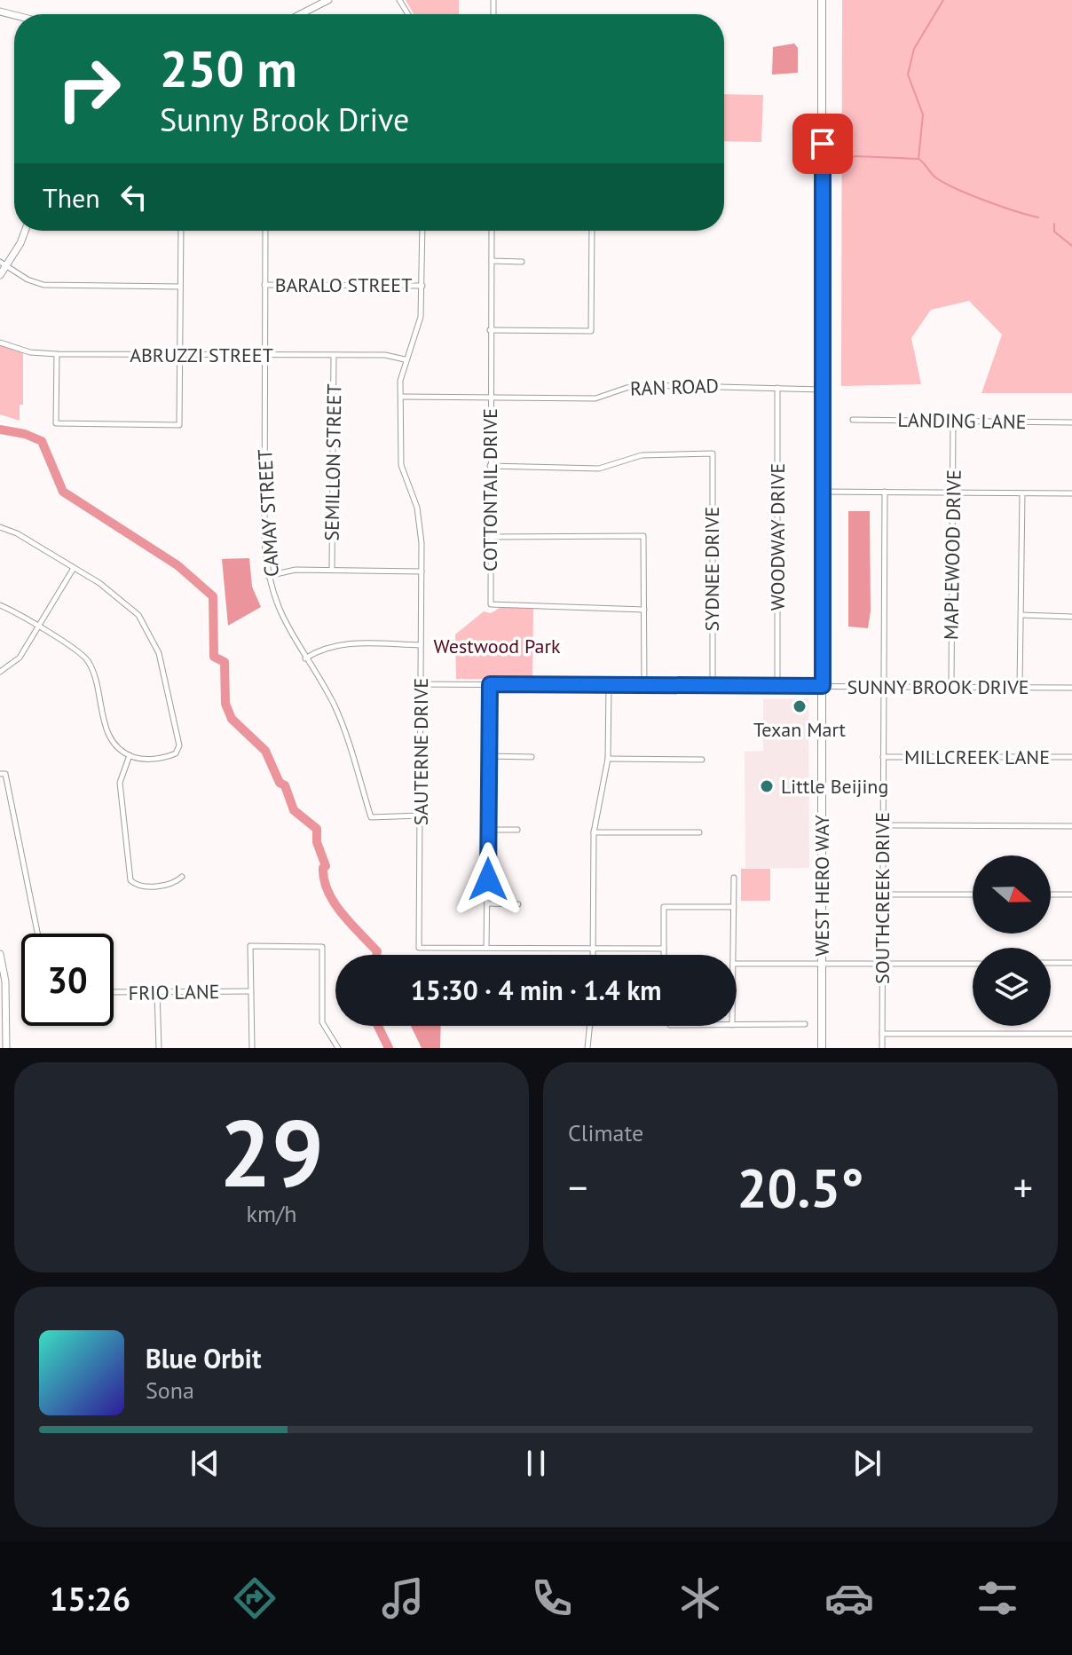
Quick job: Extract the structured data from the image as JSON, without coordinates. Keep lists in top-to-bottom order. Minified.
{"streets":{"main road":["WEST HERO WAY"],"street":["BARALO STREET","ABRUZZI STREET","RAN ROAD","LANDING LANE","SEMILLON STREET","COTTONTAIL DRIVE","CAMAY STREET","WOODWAY DRIVE","MAPLEWOOD DRIVE","SYDNEE DRIVE","SUNNY BROOK DRIVE","SAUTERNE DRIVE","MILLCREEK LANE","SOUTHCREEK DRIVE","FRIO LANE"]},"crossings":[["BARALO STREET","CAMAY STREET"],["BARALO STREET","SAUTERNE DRIVE"],["ABRUZZI STREET","SEMILLON STREET"],["ABRUZZI STREET","CAMAY STREET"],["ABRUZZI STREET","SAUTERNE DRIVE"],["RAN ROAD","COTTONTAIL DRIVE"],["RAN ROAD","WOODWAY DRIVE"],["RAN ROAD","SAUTERNE DRIVE"],["RAN ROAD","WEST HERO WAY"],["LANDING LANE","MAPLEWOOD DRIVE"],["COTTONTAIL DRIVE","SYDNEE DRIVE"],["CAMAY STREET","SAUTERNE DRIVE"],["WOODWAY DRIVE","SUNNY BROOK DRIVE"],["MAPLEWOOD DRIVE","SUNNY BROOK DRIVE"],["SYDNEE DRIVE","SUNNY BROOK DRIVE"],["SUNNY BROOK DRIVE","SAUTERNE DRIVE"],["SUNNY BROOK DRIVE","WEST HERO WAY"],["SUNNY BROOK DRIVE","SOUTHCREEK DRIVE"],["MILLCREEK LANE","SOUTHCREEK DRIVE"]],"parks":["Westwood Park"],"places":["Texan Mart","Little Beijing"],"north":"right","page":{"turn":["250 m","Sunny Brook Drive"],"then":"Then","limit":"30","trip":"15:30 · 4 min · 1.4 km","tile":[["29","km/h"],"Climate"],"heat":["−","20.5°","+"],"song":["Blue Orbit","Sona"],"tabs":"15:26"}}
